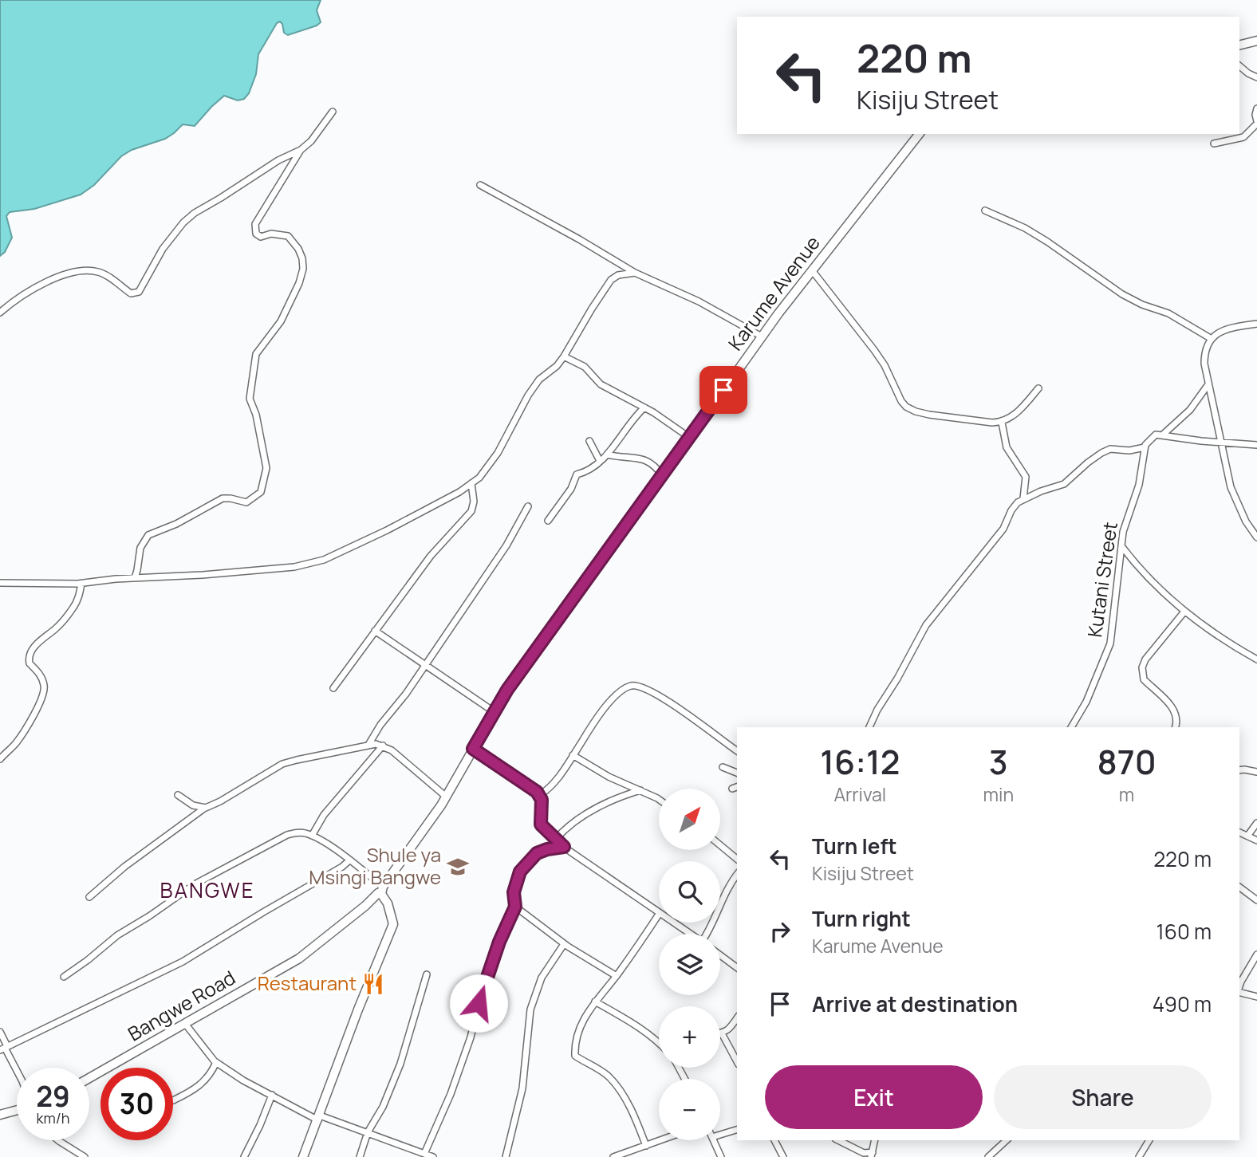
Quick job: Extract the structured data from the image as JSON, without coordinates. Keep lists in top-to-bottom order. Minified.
{"streets":{"street":["Karume Avenue","Kutani Street","Bangwe Road"]},"crossings":[["Karume Avenue","Bangwe Road"]],"districts":["BANGWE"],"places":{"school or university":["Shule ya Msingi Bangwe"],"restaurant":["Restaurant"]},"north":"top right","page":{"turn":["220 m","Kisiju Street"],"eta":["16:12","Arrival","3","min","870","m"],"map_buttons":["+","−"],"list":[{"name":"Turn left","note":"Kisiju Street","value":"220 m"},{"name":"Turn right","note":"Karume Avenue","value":"160 m"},{"name":"Arrive at destination","value":"490 m"}],"buttons":["Exit","Share"],"speed":"29 km/h","limit":"30"}}
